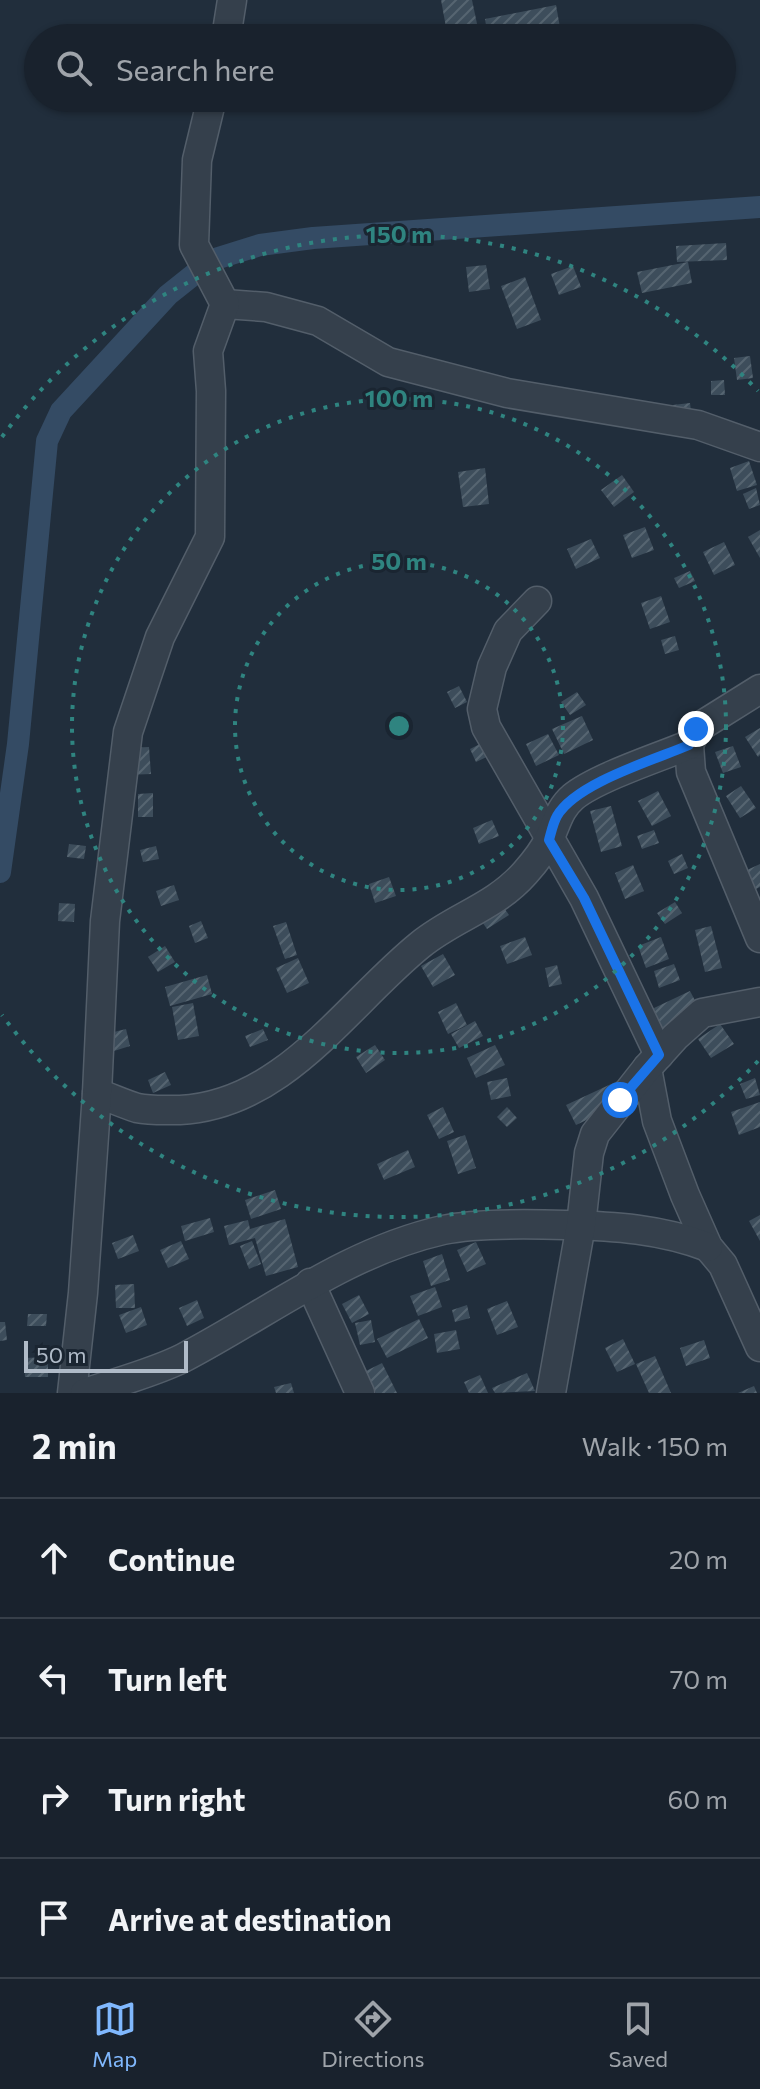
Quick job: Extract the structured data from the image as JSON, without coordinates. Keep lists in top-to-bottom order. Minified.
{"scale_bar":"50 m","page":{"search":"Search here","scale":"50 m","heading":["2 min","Walk · 150 m"],"list":[["Continue","20 m"],["Turn left","70 m"],["Turn right","60 m"],"Arrive at destination"],"nav":["Map","Directions","Saved"]},"rings":["150 m","100 m","50 m"]}
